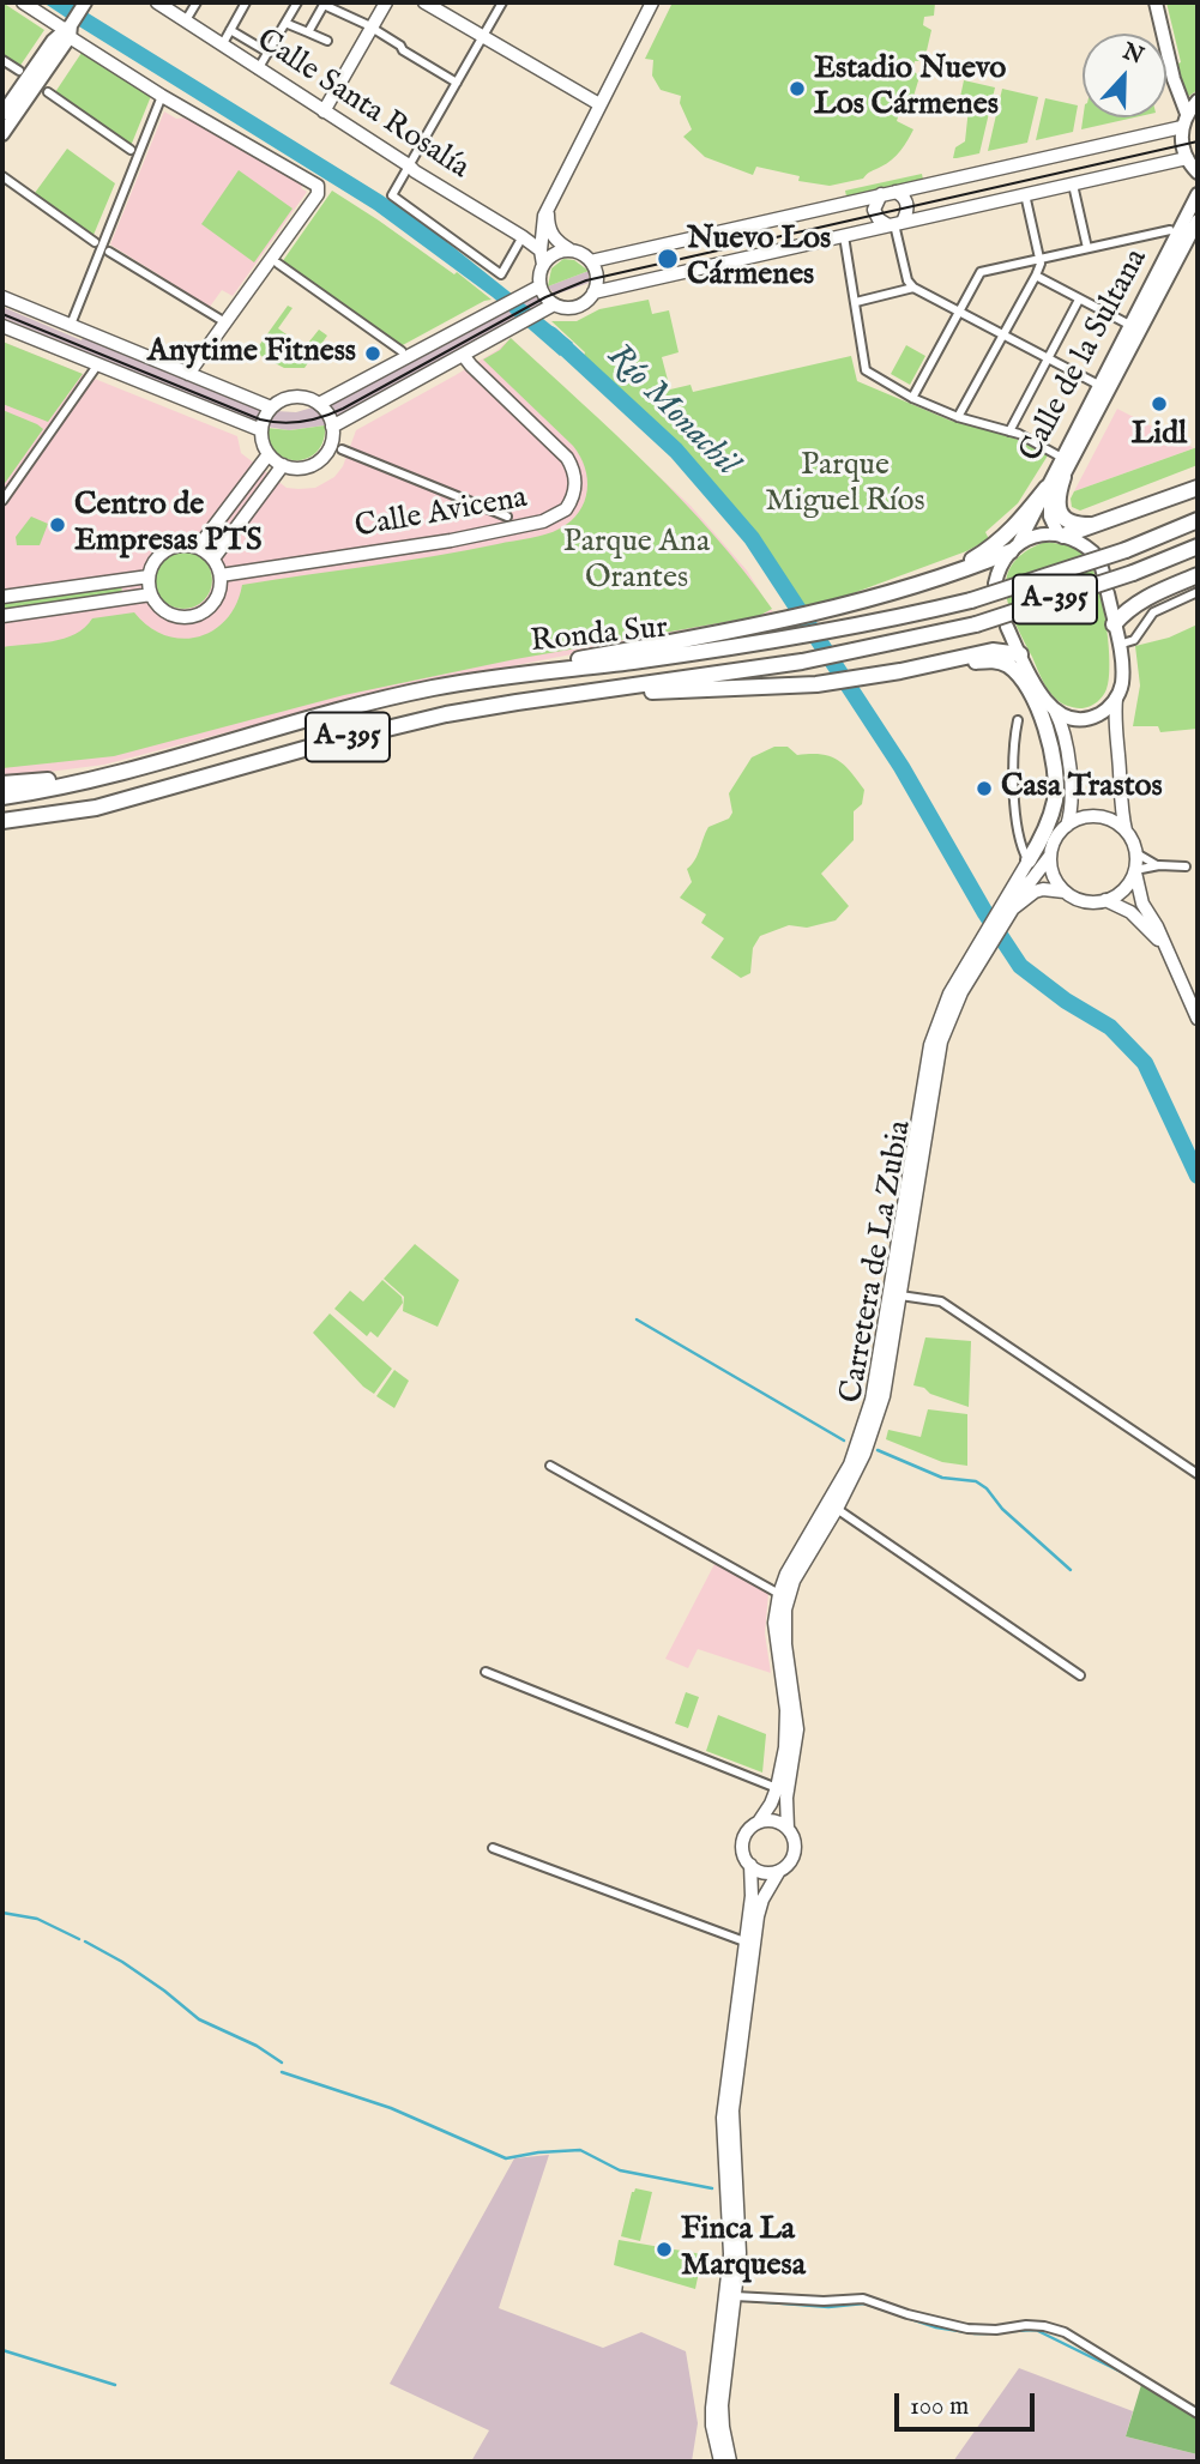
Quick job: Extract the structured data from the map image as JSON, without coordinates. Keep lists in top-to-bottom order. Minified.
{"streets":{"highway":["A-395","Ronda Sur"],"main road":["Calle de la Sultana"],"street":["Calle Santa Rosalía","Calle Avicena","Carretera de La Zubia"]},"water":["Río Monachil"],"parks":["Parque Miguel Ríos","Parque Ana Orantes"],"places":["Estadio Nuevo Los Cármenes","Nuevo Los Cármenes","Anytime Fitness","Lidl","Centro de Empresas PTS","Casa Trastos","Finca La Marquesa"],"scale_bar":"100 m","north":"top"}
